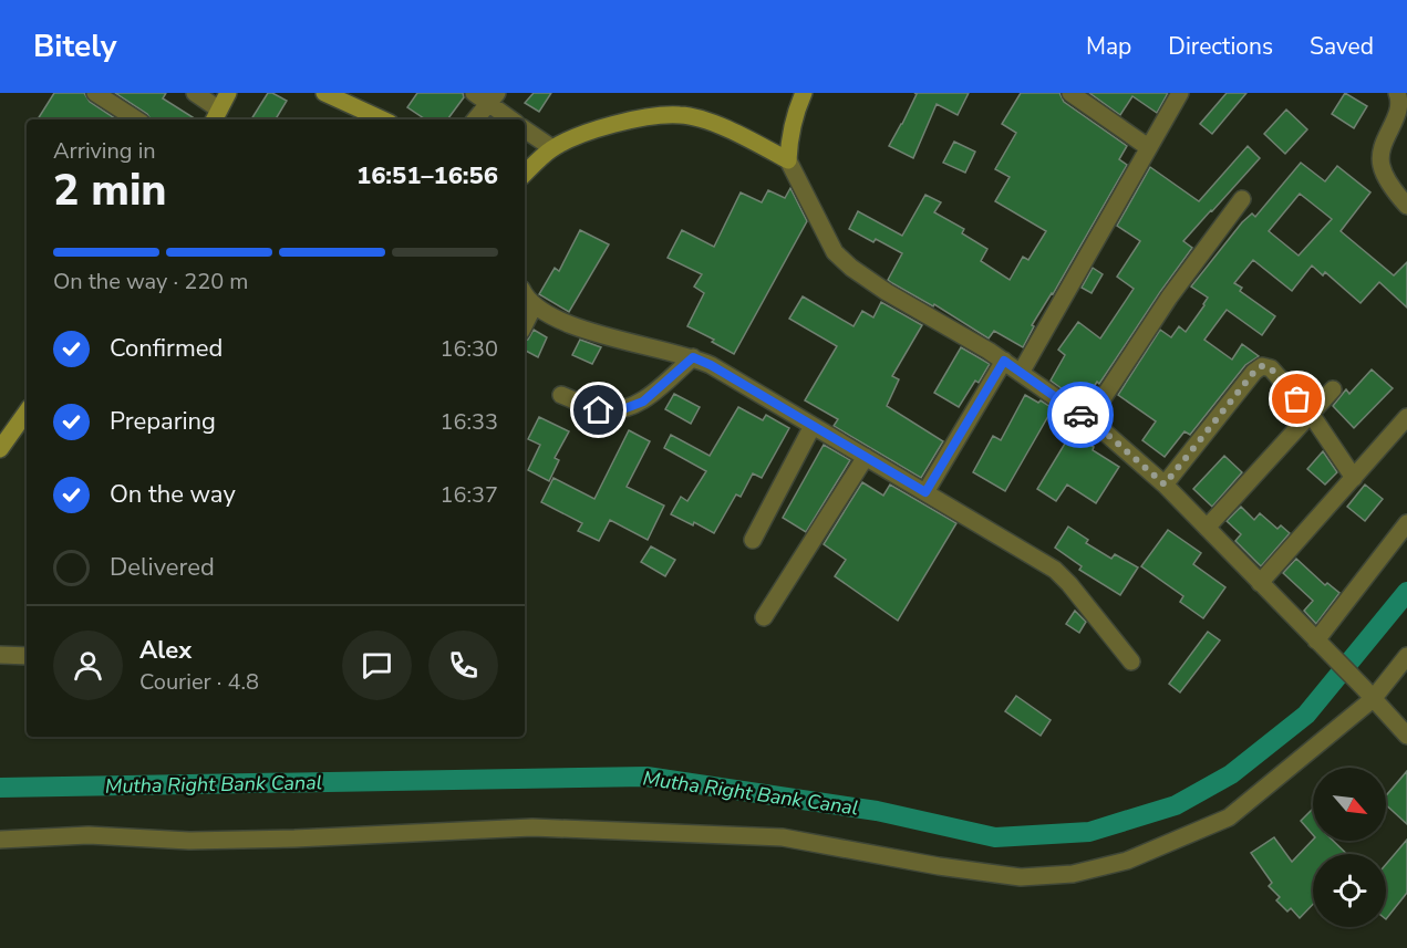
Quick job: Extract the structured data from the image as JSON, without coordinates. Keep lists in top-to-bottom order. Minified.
{"water":["Mutha Right Bank Canal"],"north":"bottom right","page":{"header":"Bitely","nav":["Map","Directions","Saved"],"heading":["2 min","Arriving in","16:51–16:56"],"panel":["Alex","Courier · 4.8"],"bar":"On the way · 220 m","list":[["Confirmed","16:30"],["Preparing","16:33"],["On the way","16:37"],"Delivered"]}}
